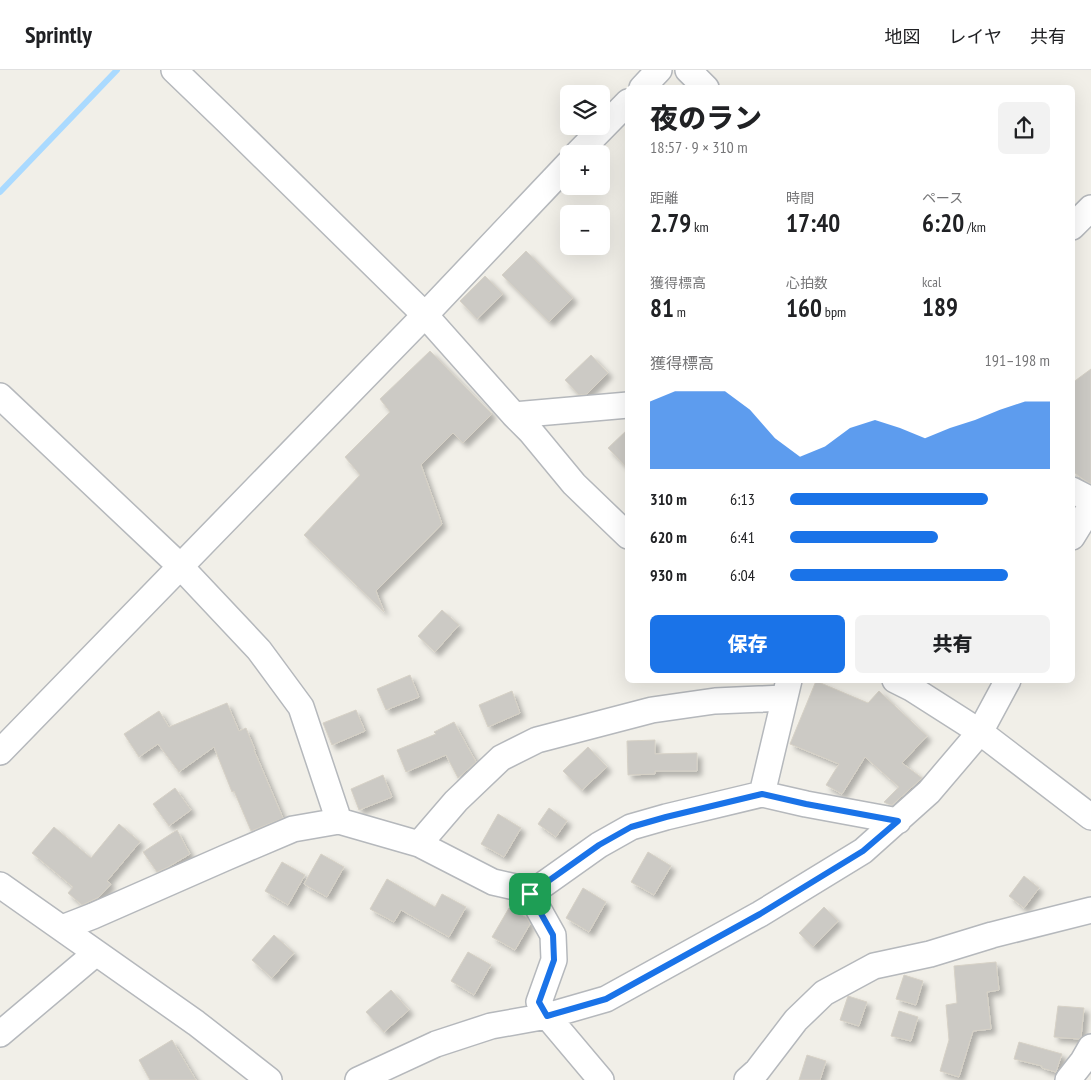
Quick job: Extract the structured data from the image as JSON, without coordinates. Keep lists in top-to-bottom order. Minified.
{"page":{"header":"Sprintly","nav":["地図","レイヤ","共有"],"map_buttons":["+","−"],"heading":["夜のラン","18:57 · 9 × 310 m"],"stats":[["距離","2.79 km"],["時間","17:40"],["ペース","6:20 /km"],["獲得標高","81 m"],["心拍数","160 bpm"],["kcal","189"]],"chart":["獲得標高","191–198 m"],"list":[{"name":"310 m","note":"6:13"},{"name":"620 m","note":"6:41"},{"name":"930 m","note":"6:04"}],"buttons":["保存","共有"]}}
